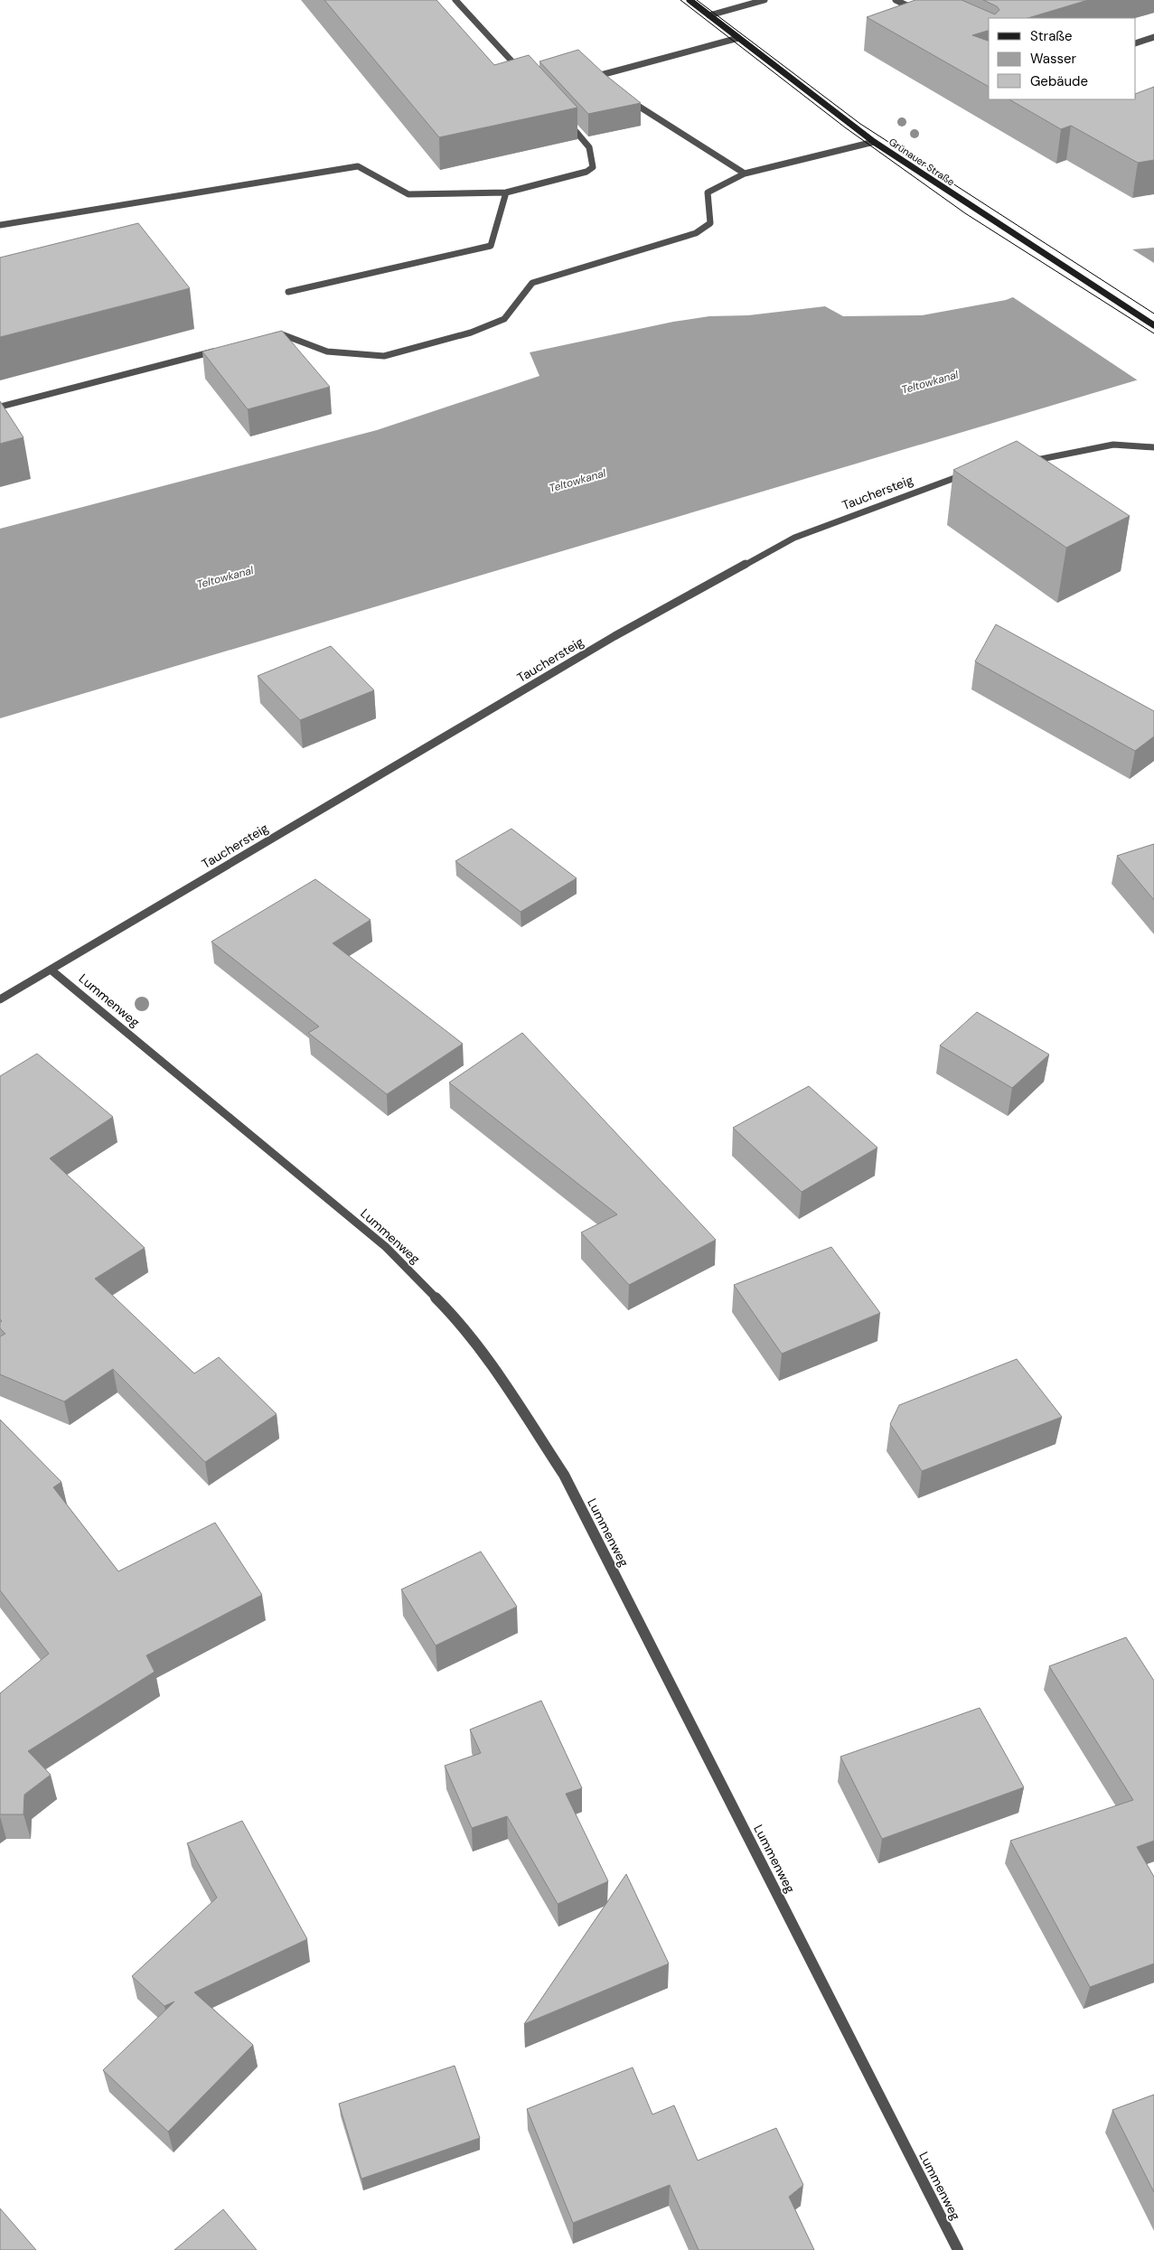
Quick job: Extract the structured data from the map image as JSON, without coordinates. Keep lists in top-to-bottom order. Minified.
{"streets":{"main road":["Grünauer Straße"],"street":["Tauchersteig","Lummenweg"]},"crossings":[["Tauchersteig","Lummenweg"]],"water":["Teltowkanal"],"legend":["Straße","Wasser","Gebäude"]}
